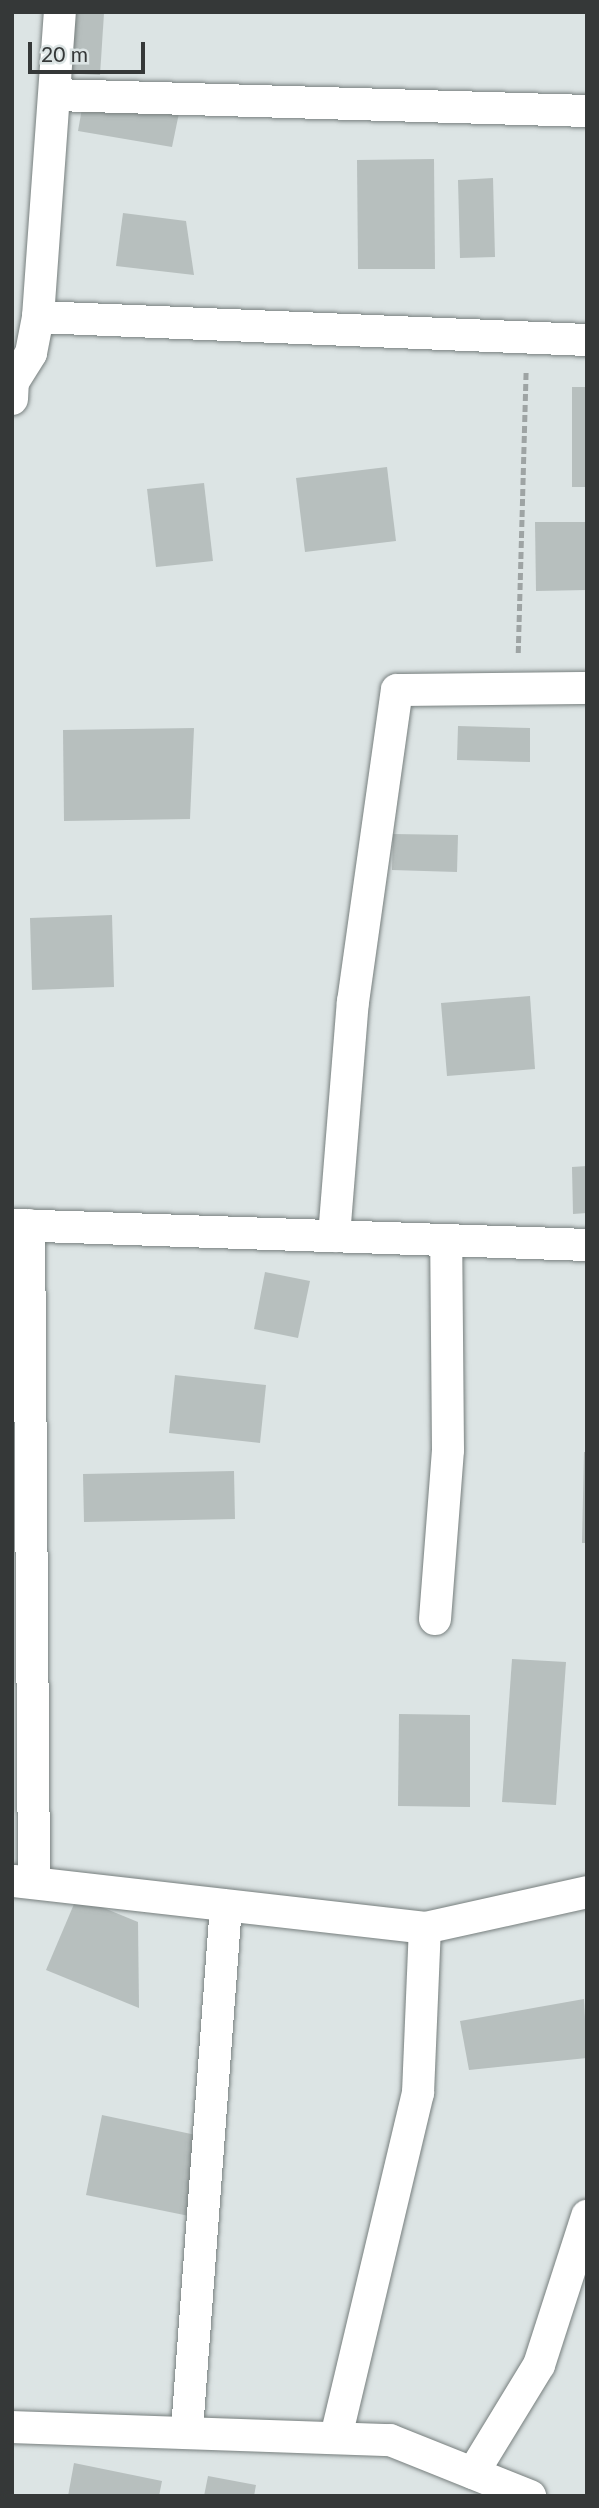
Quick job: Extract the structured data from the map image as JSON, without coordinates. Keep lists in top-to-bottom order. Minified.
{"scale_bar":"20 m"}
